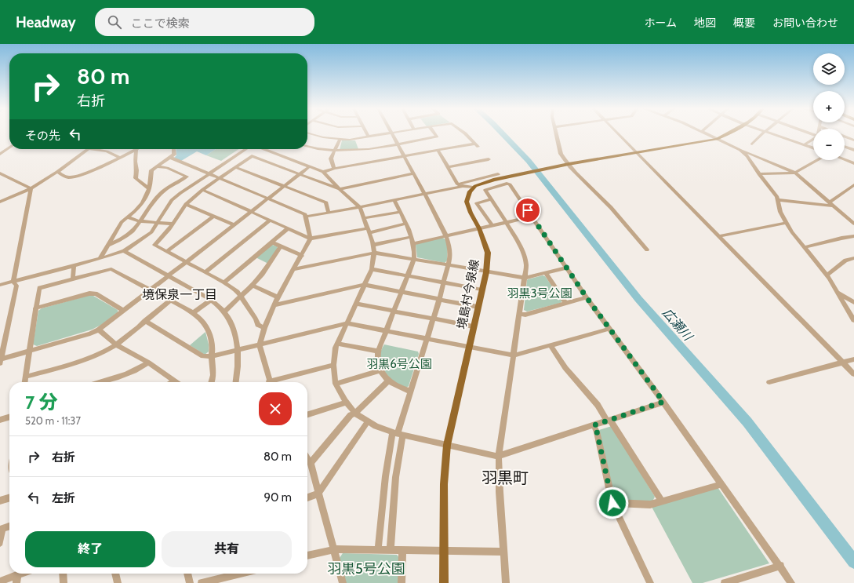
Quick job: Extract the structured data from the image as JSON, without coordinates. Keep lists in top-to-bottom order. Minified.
{"streets":{"main road":["境島村今泉線"]},"districts":["境保泉一丁目","羽黒町"],"water":["広瀬川"],"parks":["羽黒3号公園","羽黒6号公園","羽黒5号公園"],"page":{"header":"Headway","search":"ここで検索","nav":["ホーム","地図","概要","お問い合わせ"],"map_buttons":["+","−"],"turn":["80 m","右折"],"then":"その先","heading":["7 分","520 m · 11:37"],"list":[{"name":"右折","value":"80 m"},{"name":"左折","value":"90 m"}],"buttons":["終了","共有"]}}
